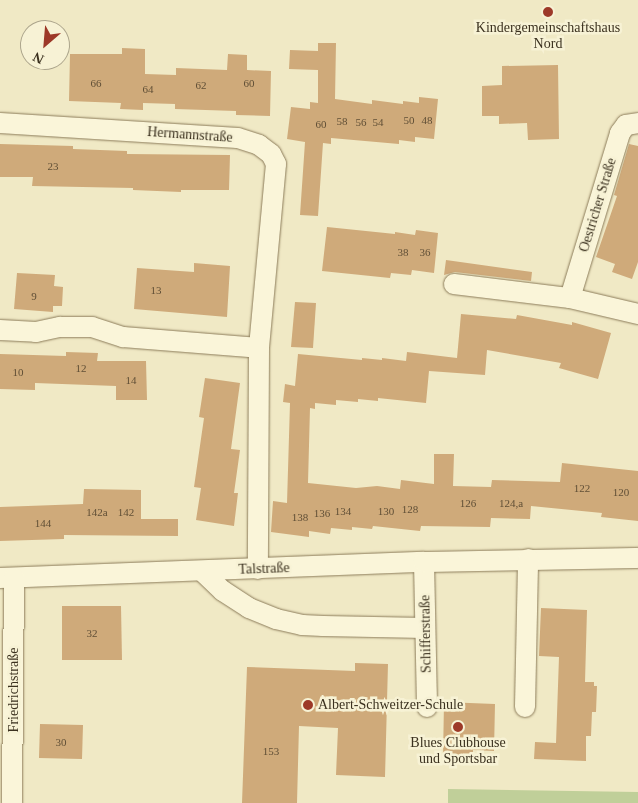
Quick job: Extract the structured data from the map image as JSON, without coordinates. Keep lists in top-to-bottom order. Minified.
{"streets":{"street":["Hermannstraße","Oestricher Straße","Talstraße","Schifferstraße","Friedrichstraße"]},"crossings":[["Hermannstraße","Talstraße"],["Talstraße","Schifferstraße"],["Talstraße","Friedrichstraße"]],"places":["Kindergemeinschaftshaus Nord","Albert-Schweitzer-Schule","Blues Clubhouse und Sportsbar"],"house_numbers":["66","60","62","64","50","48","58","56","54","60","23","38","36","13","9","12","10","14","122","120","126","124,a","128","134","130","142a","142","136","138","144","32","30","153"],"north":"bottom left"}
